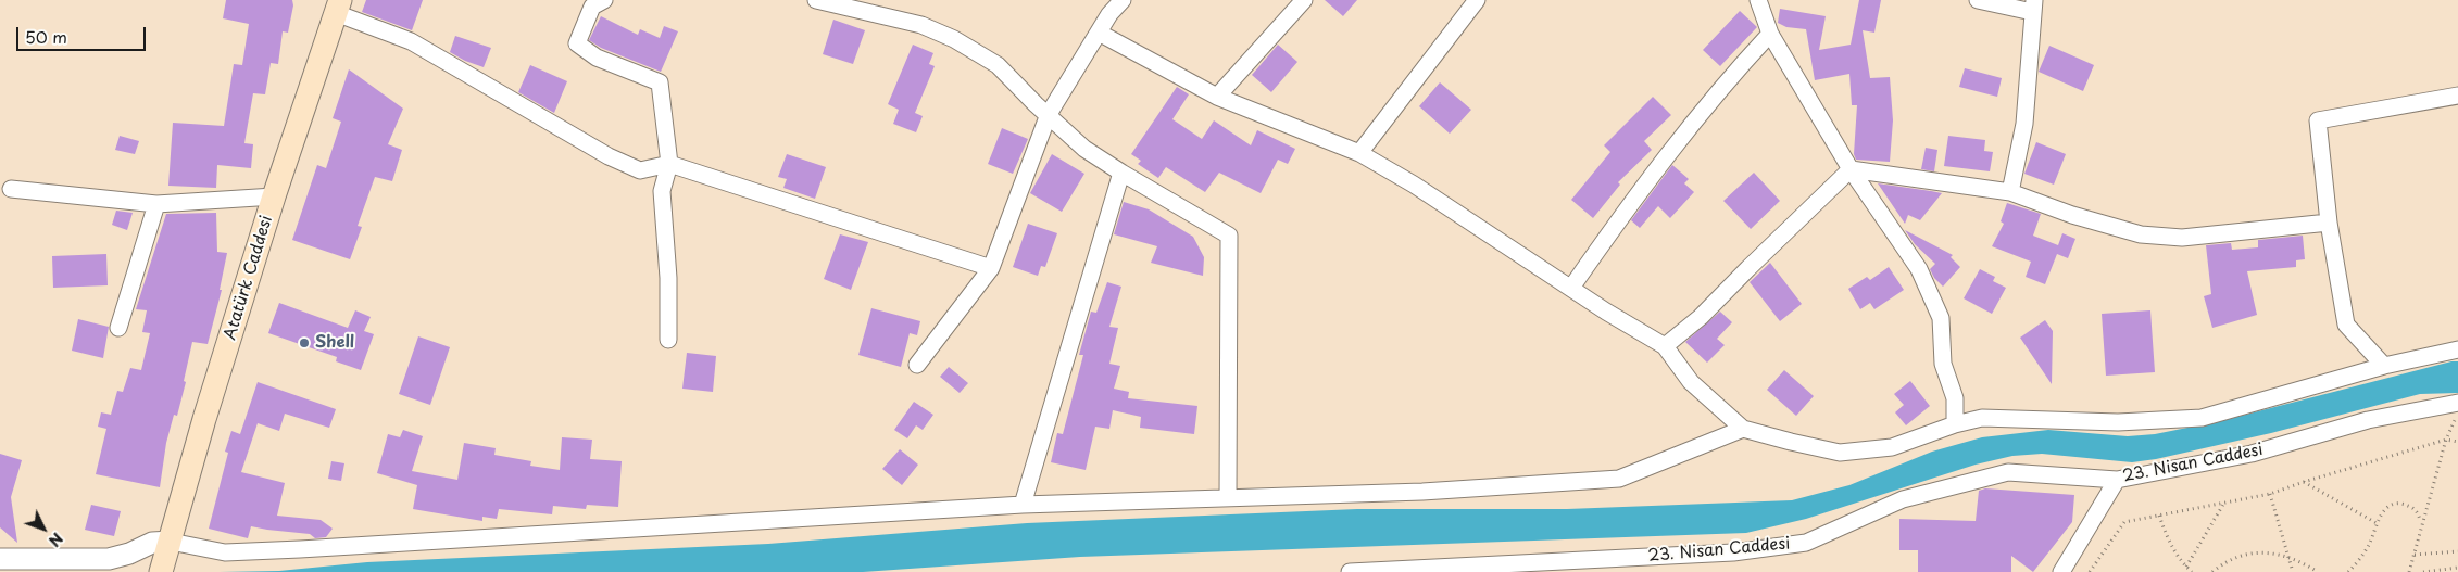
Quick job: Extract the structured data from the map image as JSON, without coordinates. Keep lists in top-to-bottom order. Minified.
{"streets":{"main road":["Atatürk Caddesi"],"street":["23. Nisan Caddesi"]},"places":["Shell"],"scale_bar":"50 m","north":"bottom right"}
